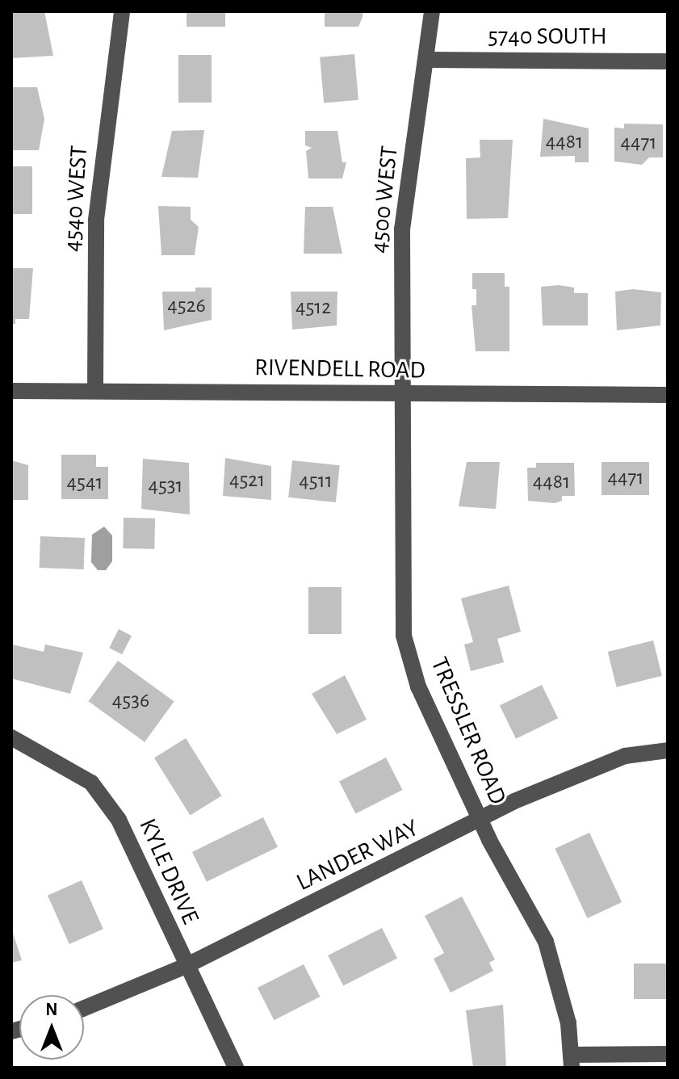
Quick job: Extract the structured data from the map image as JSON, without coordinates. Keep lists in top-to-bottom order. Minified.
{"streets":{"street":["5740 SOUTH","4540 WEST","4500 WEST","RIVENDELL ROAD","TRESSLER ROAD","LANDER WAY","KYLE DRIVE"]},"crossings":[["5740 SOUTH","4500 WEST"],["4540 WEST","RIVENDELL ROAD"],["4500 WEST","RIVENDELL ROAD"],["4500 WEST","TRESSLER ROAD"],["RIVENDELL ROAD","TRESSLER ROAD"],["TRESSLER ROAD","LANDER WAY"],["LANDER WAY","KYLE DRIVE"]],"house_numbers":["4481","4471","4526","4512","4471","4521","4511","4481","4541","4531","4536"],"north":"top"}
